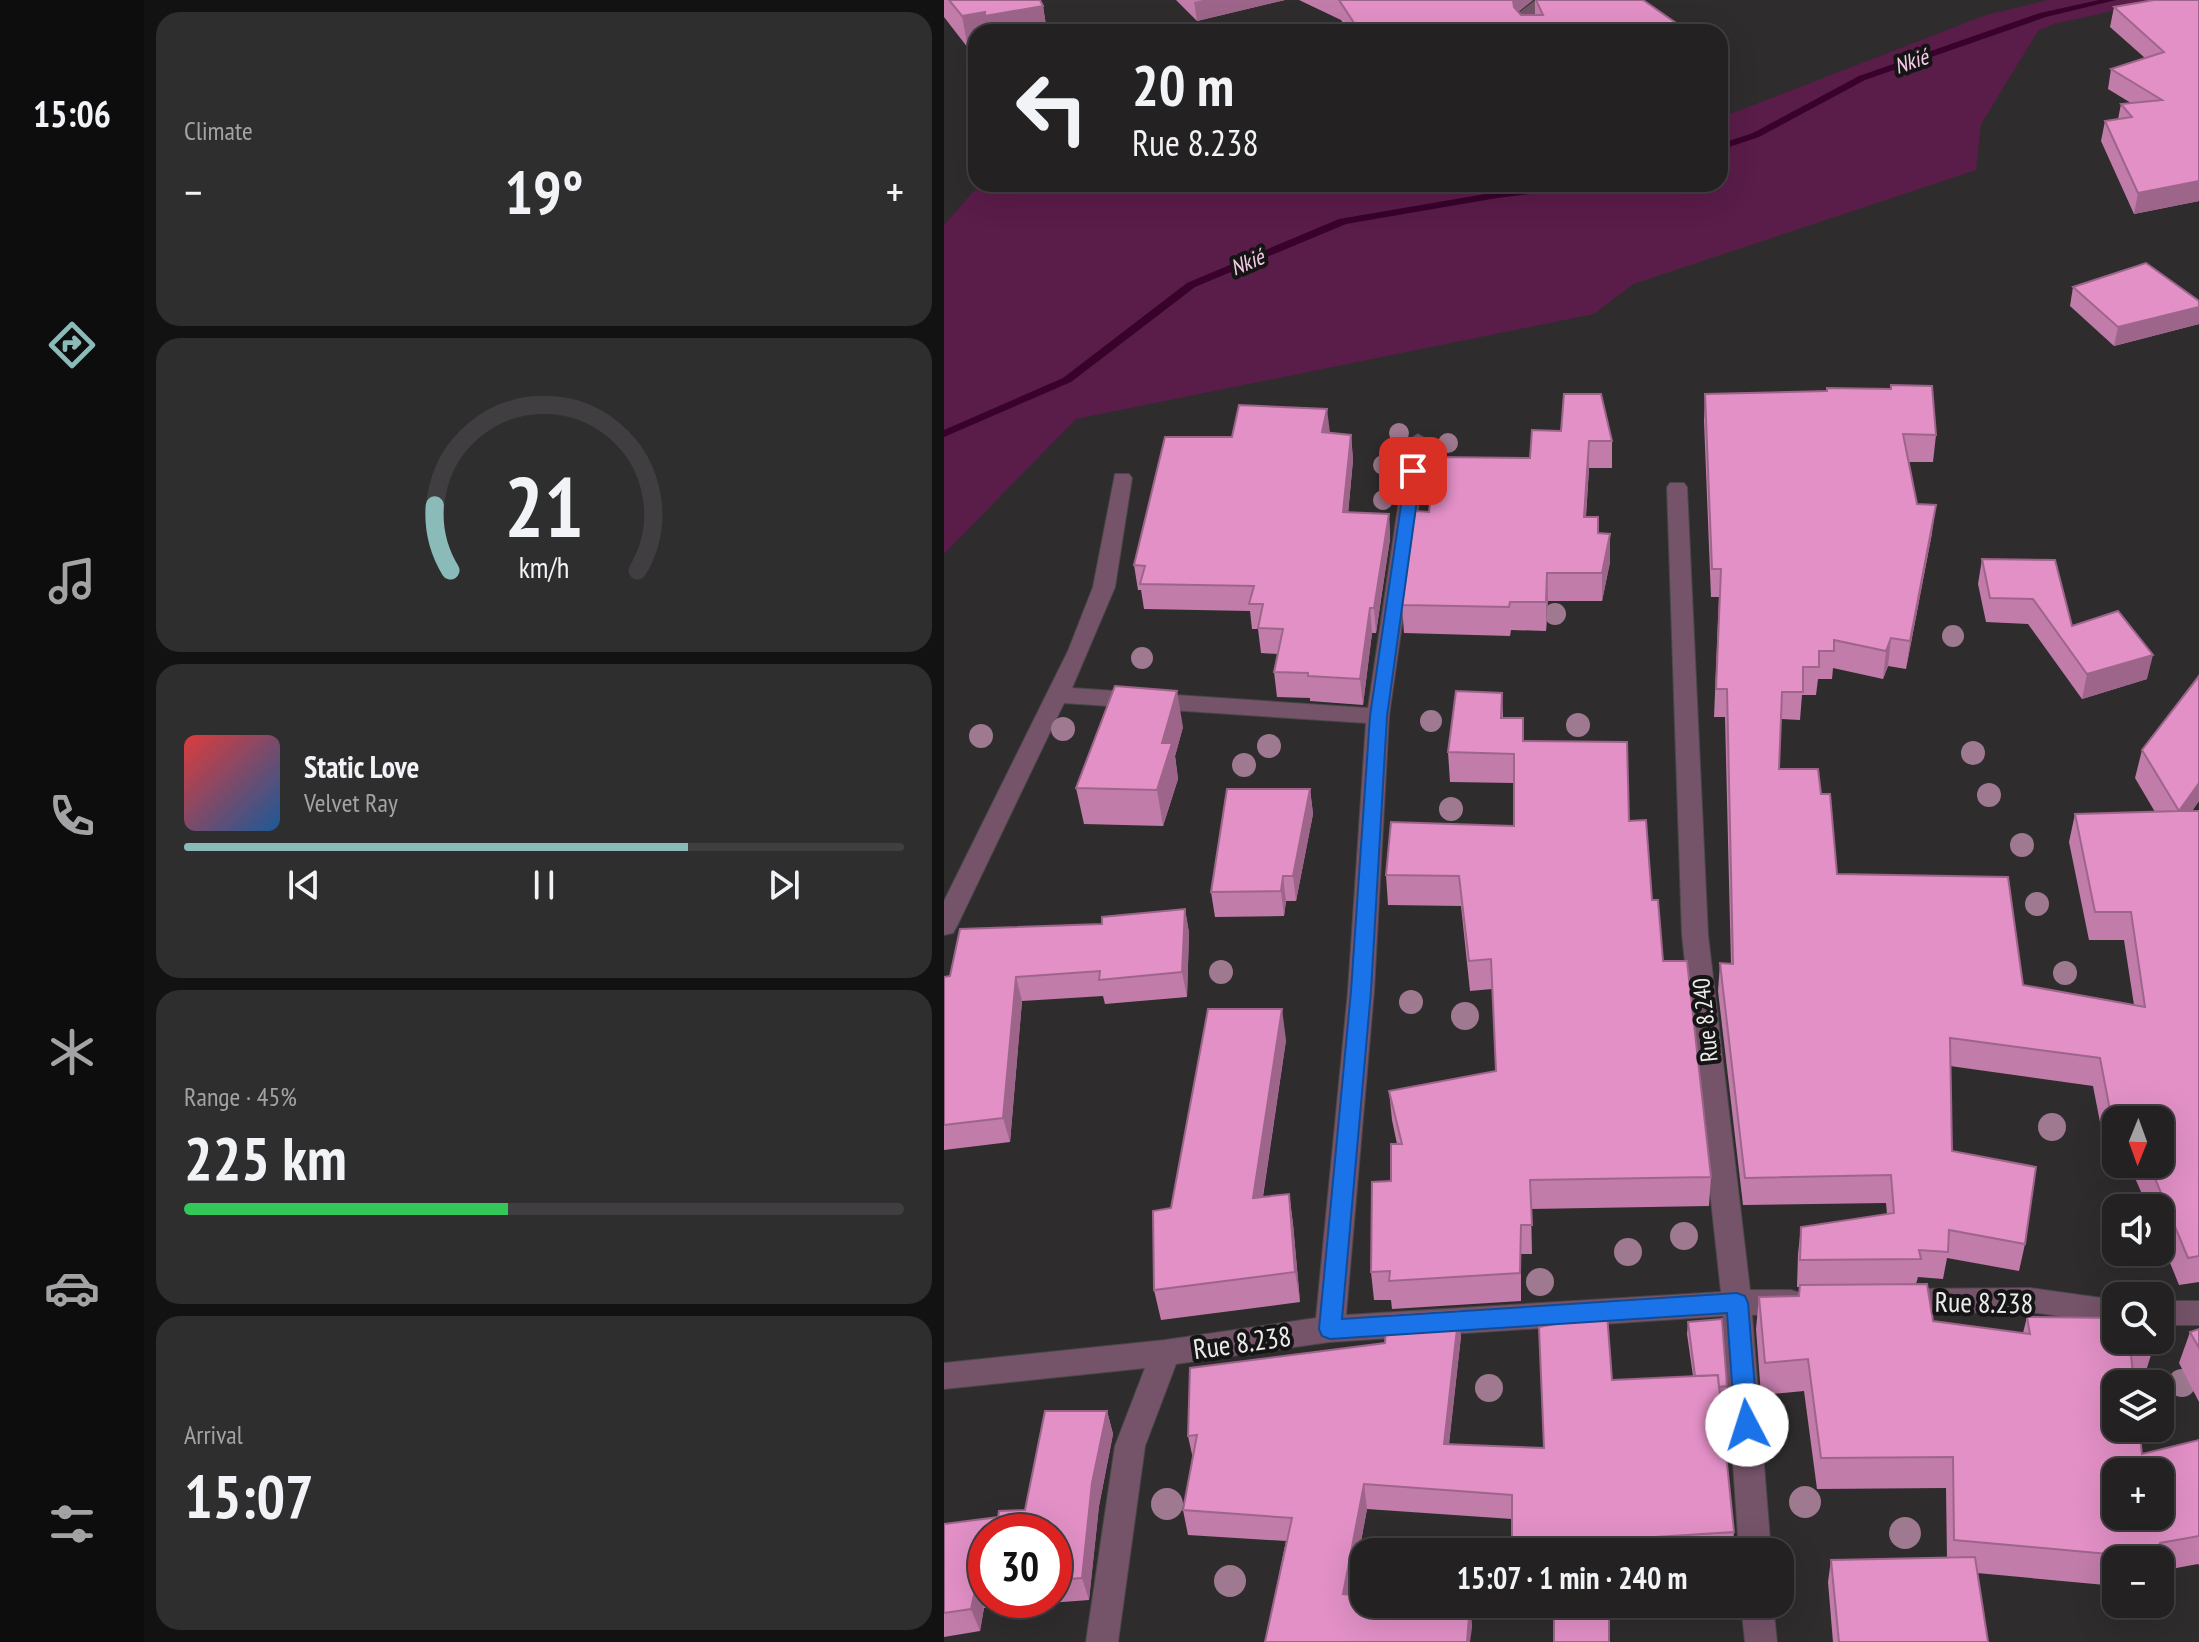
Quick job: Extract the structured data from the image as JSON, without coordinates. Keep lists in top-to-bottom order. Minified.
{"streets":{"street":["Rue 8.240","Rue 8.238"]},"crossings":[["Rue 8.240","Rue 8.238"]],"water":["Nkié"],"north":"bottom","page":{"tabs":"15:06","tile":["Climate",["Range · 45%","225 km"],["Arrival","15:07"]],"turn":["20 m","Rue 8.238"],"heat":["−","19°","+"],"song":["Static Love","Velvet Ray"],"map_buttons":["+","−"],"limit":"30","trip":"15:07 · 1 min · 240 m","gauge":["21","km/h"]}}
